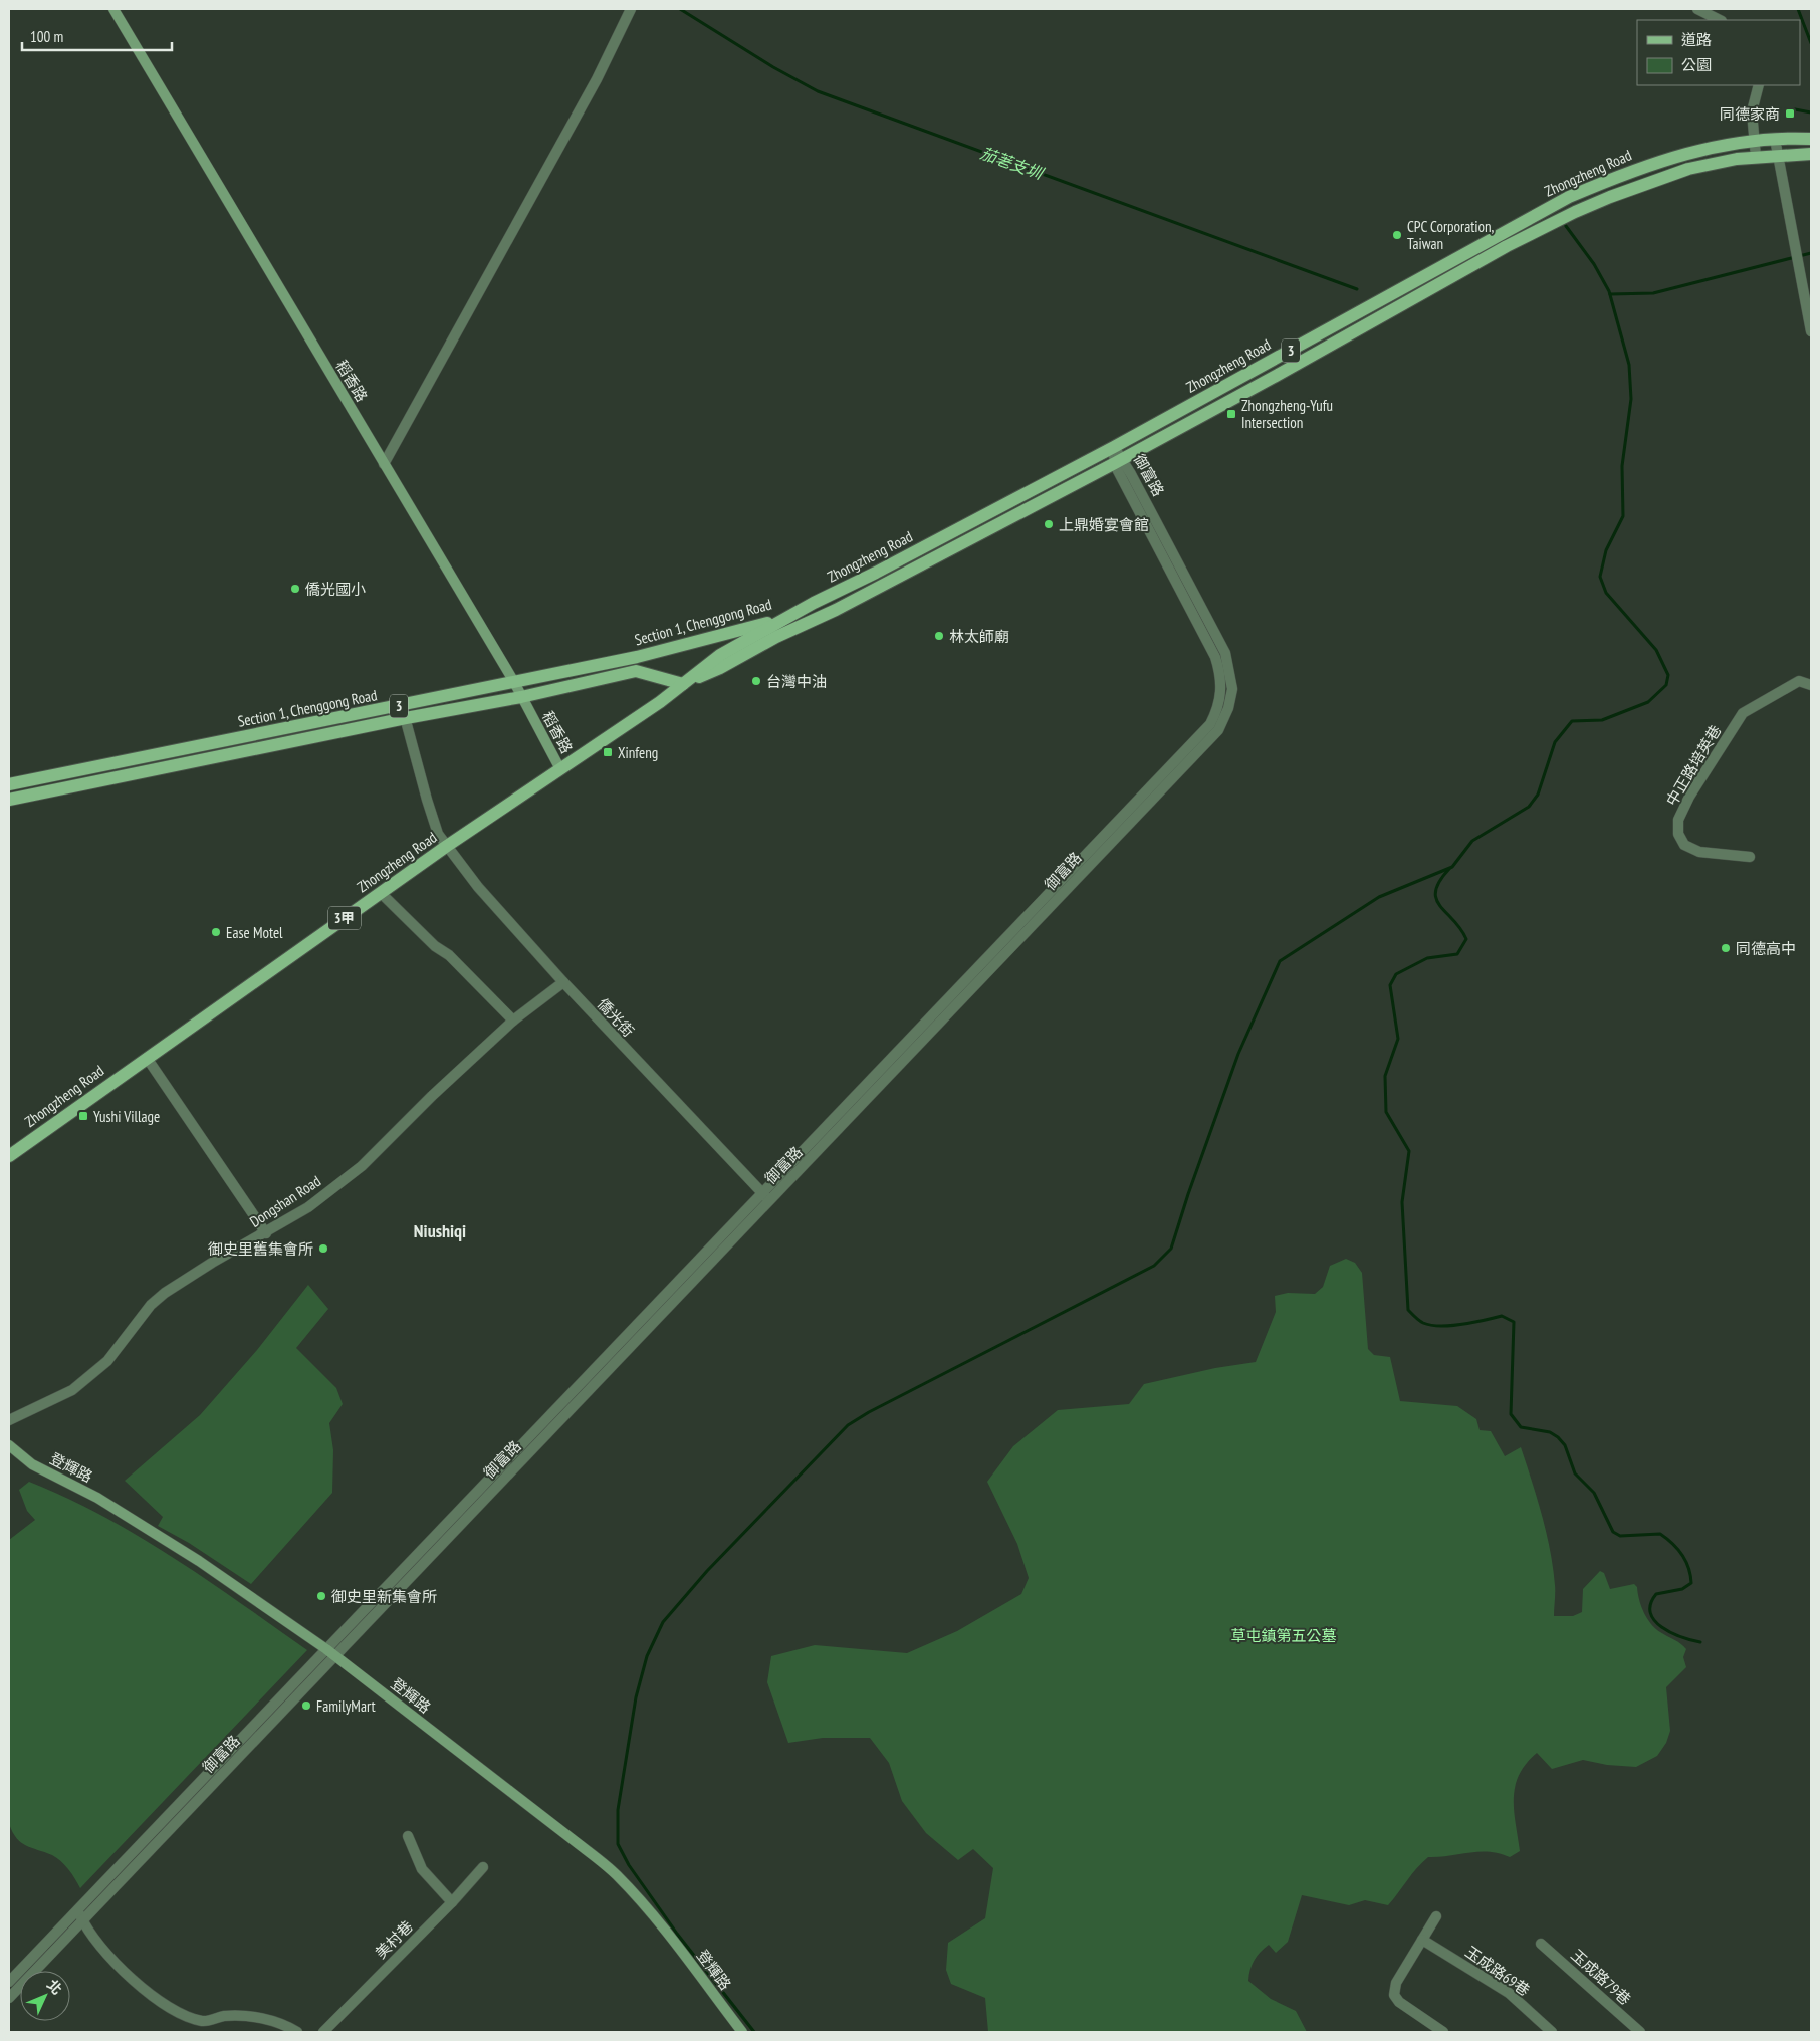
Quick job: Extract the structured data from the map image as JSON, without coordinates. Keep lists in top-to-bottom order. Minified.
{"streets":{"main road":["Zhongzheng Road","3","Section 1, Chenggong Road","3甲"],"street":["稻香路","御富路","中正路培英巷","僑光街","Dongshan Road","登輝路","美村巷","玉成路69巷","玉成路79巷"]},"crossings":[["Zhongzheng Road","稻香路"],["Zhongzheng Road","御富路"],["Zhongzheng Road","Section 1, Chenggong Road"],["Zhongzheng Road","僑光街"],["稻香路","Section 1, Chenggong Road"],["御富路","僑光街"],["御富路","登輝路"],["Section 1, Chenggong Road","僑光街"],["僑光街","Dongshan Road"]],"districts":["Niushiqi"],"water":["茄荖支圳"],"parks":["草屯鎮第五公墓"],"places":{"transit":["同德家商","Zhongzheng-Yufu Intersection","Xinfeng","Yushi Village"],"other":["CPC Corporation, Taiwan","上鼎婚宴會館","僑光國小","林太師廟","台灣中油","Ease Motel","同德高中","御史里舊集會所","御史里新集會所","FamilyMart"]},"legend":["道路","公園"],"scale_bar":"100 m","north":"top right"}
